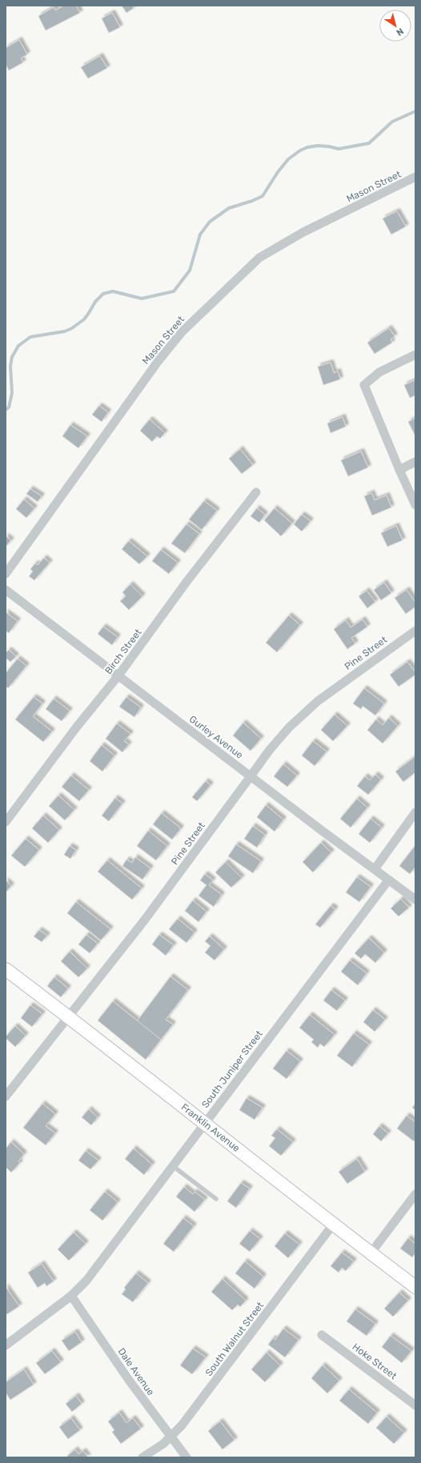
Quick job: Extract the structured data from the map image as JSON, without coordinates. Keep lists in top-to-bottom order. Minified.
{"streets":{"street":["Mason Street","Birch Street","Pine Street","Gurley Avenue","South Juniper Street","Franklin Avenue","South Walnut Street","Hoke Street","Dale Avenue"]},"crossings":[["Birch Street","Gurley Avenue"],["Pine Street","Gurley Avenue"],["Pine Street","Franklin Avenue"],["Gurley Avenue","South Juniper Street"],["South Juniper Street","Franklin Avenue"],["South Juniper Street","Dale Avenue"],["Franklin Avenue","South Walnut Street"],["South Walnut Street","Dale Avenue"]],"north":"bottom right"}
